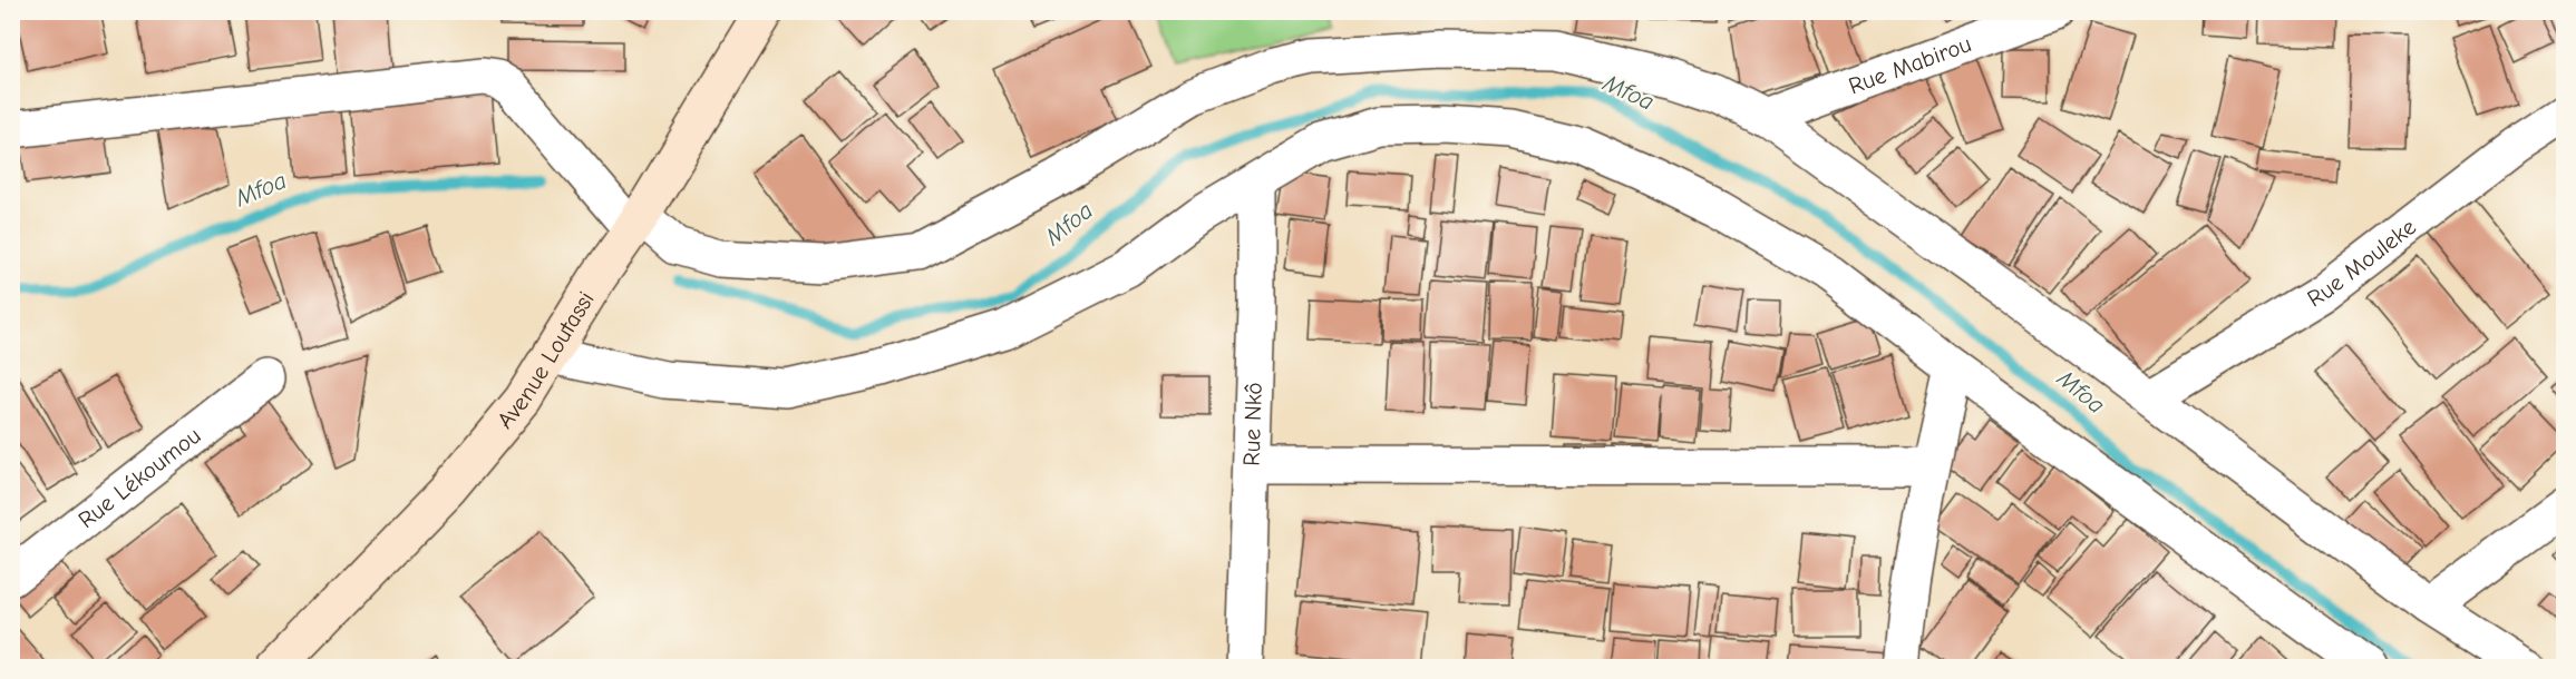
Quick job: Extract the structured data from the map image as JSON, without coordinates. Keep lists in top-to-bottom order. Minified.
{"streets":{"main road":["Avenue Loutassi"],"street":["Rue Mabirou","Rue Mouleke","Rue Nkô","Rue Lékoumou"]},"water":["Mfoa"]}
